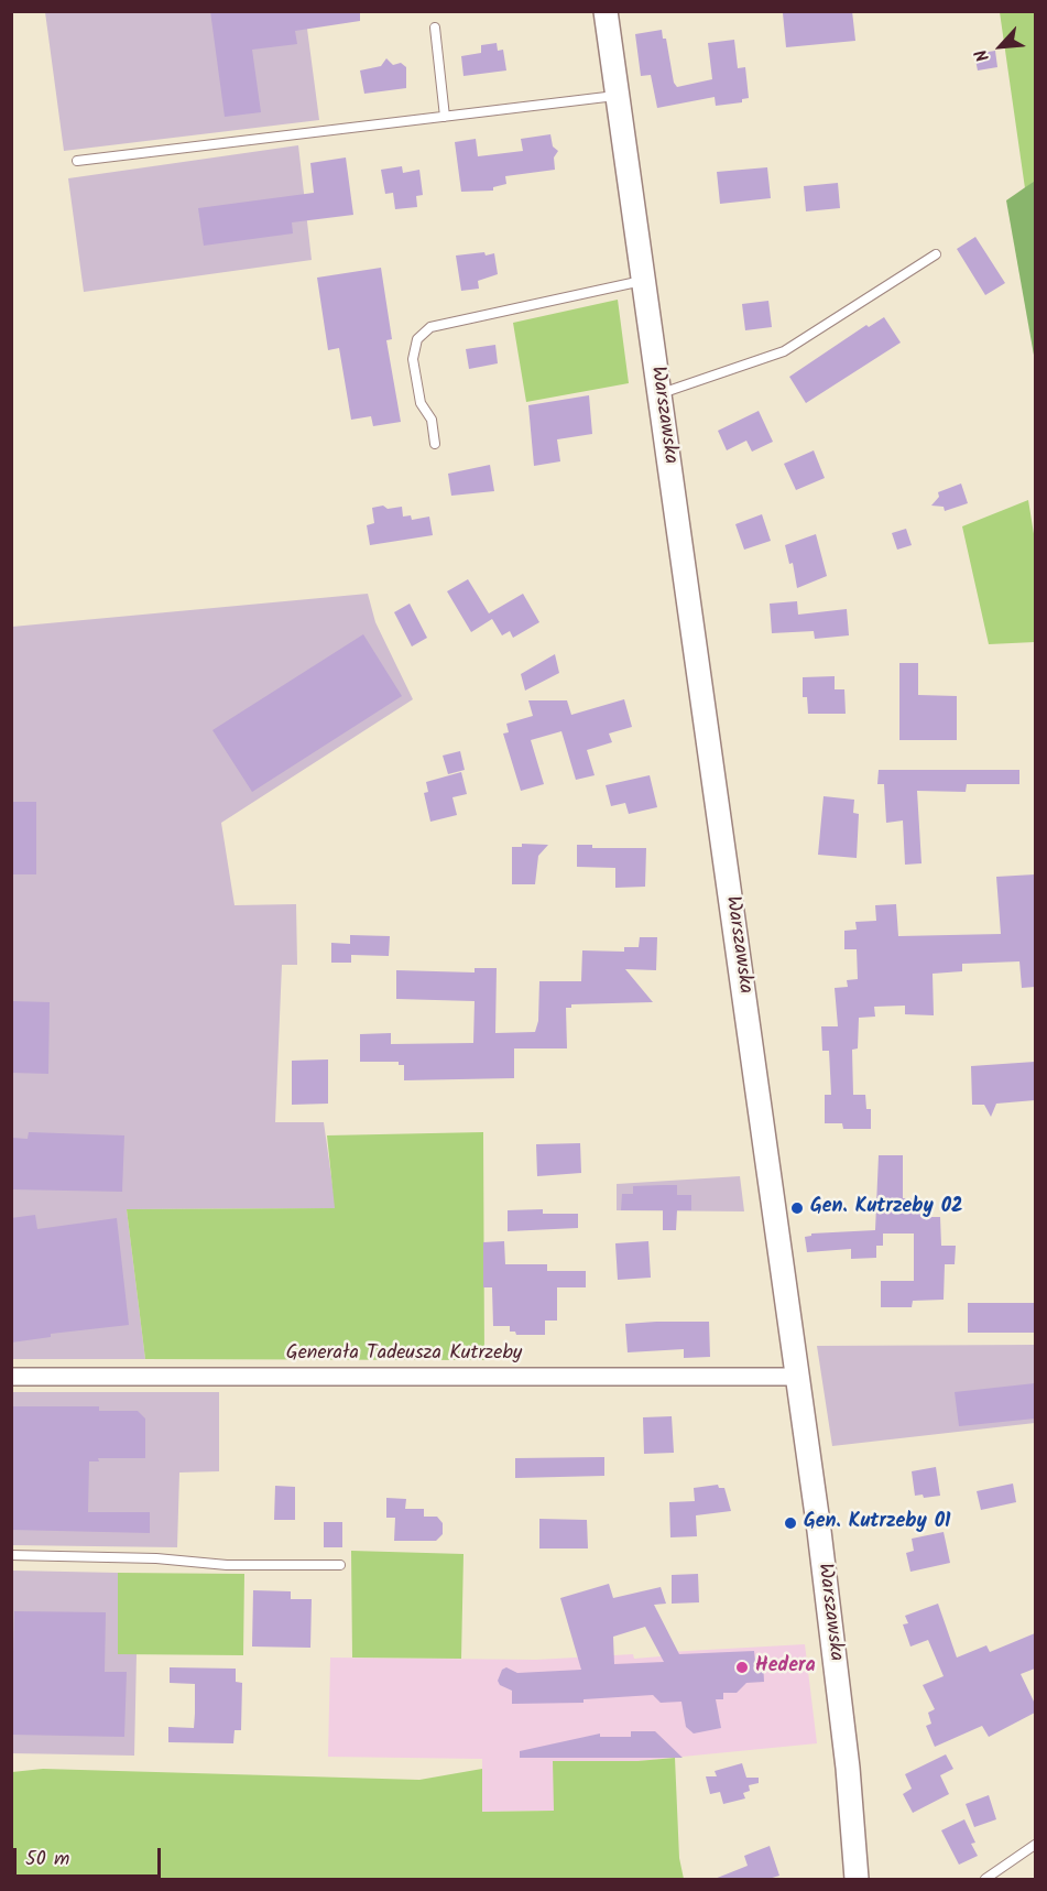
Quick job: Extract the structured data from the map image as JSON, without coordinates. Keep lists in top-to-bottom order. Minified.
{"streets":{"main road":["Warszawska"],"street":["Generała Tadeusza Kutrzeby"]},"crossings":[["Warszawska","Generała Tadeusza Kutrzeby"]],"places":["Gen. Kutrzeby 02","Gen. Kutrzeby 01","Hedera"],"scale_bar":"50 m","north":"bottom left"}
